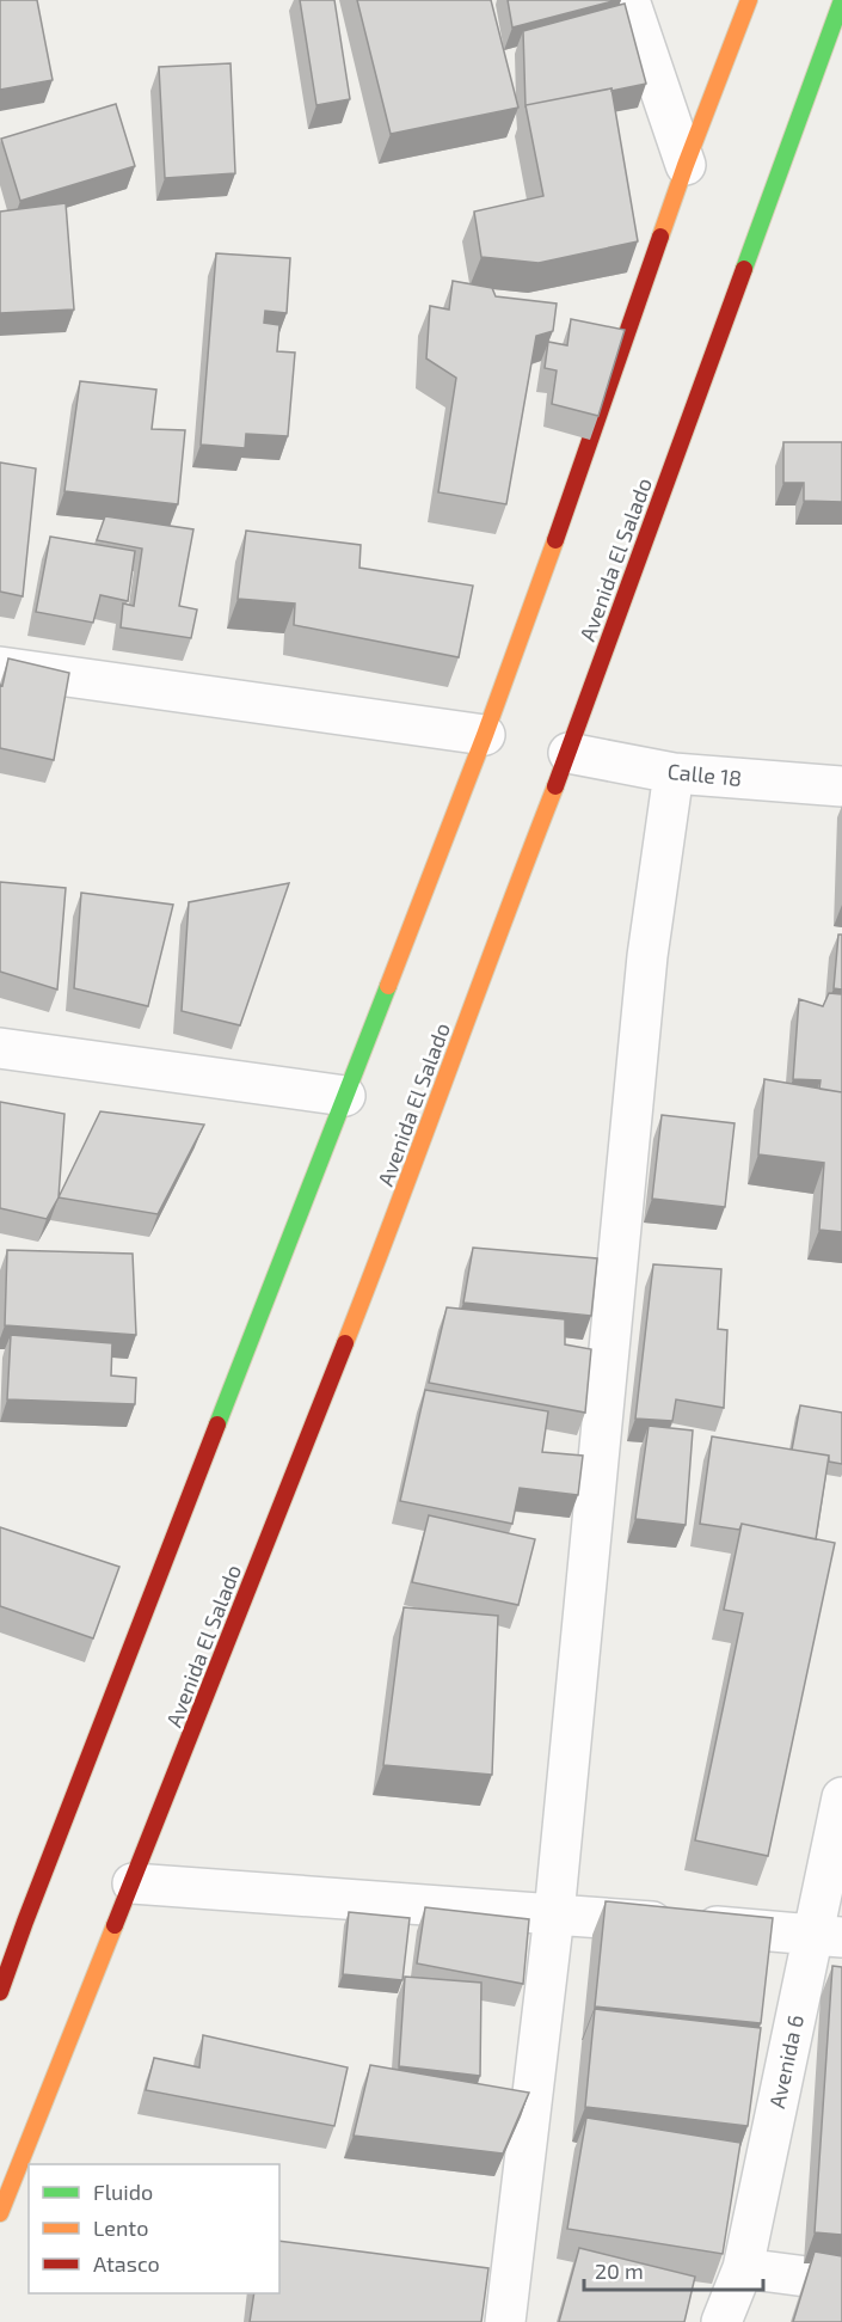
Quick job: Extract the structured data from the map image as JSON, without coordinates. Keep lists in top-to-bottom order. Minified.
{"streets":{"main road":["Avenida El Salado"],"street":["Calle 18","Avenida 6"]},"crossings":[["Avenida El Salado","Calle 18"]],"legend":["Fluido","Lento","Atasco"],"scale_bar":"20 m"}
